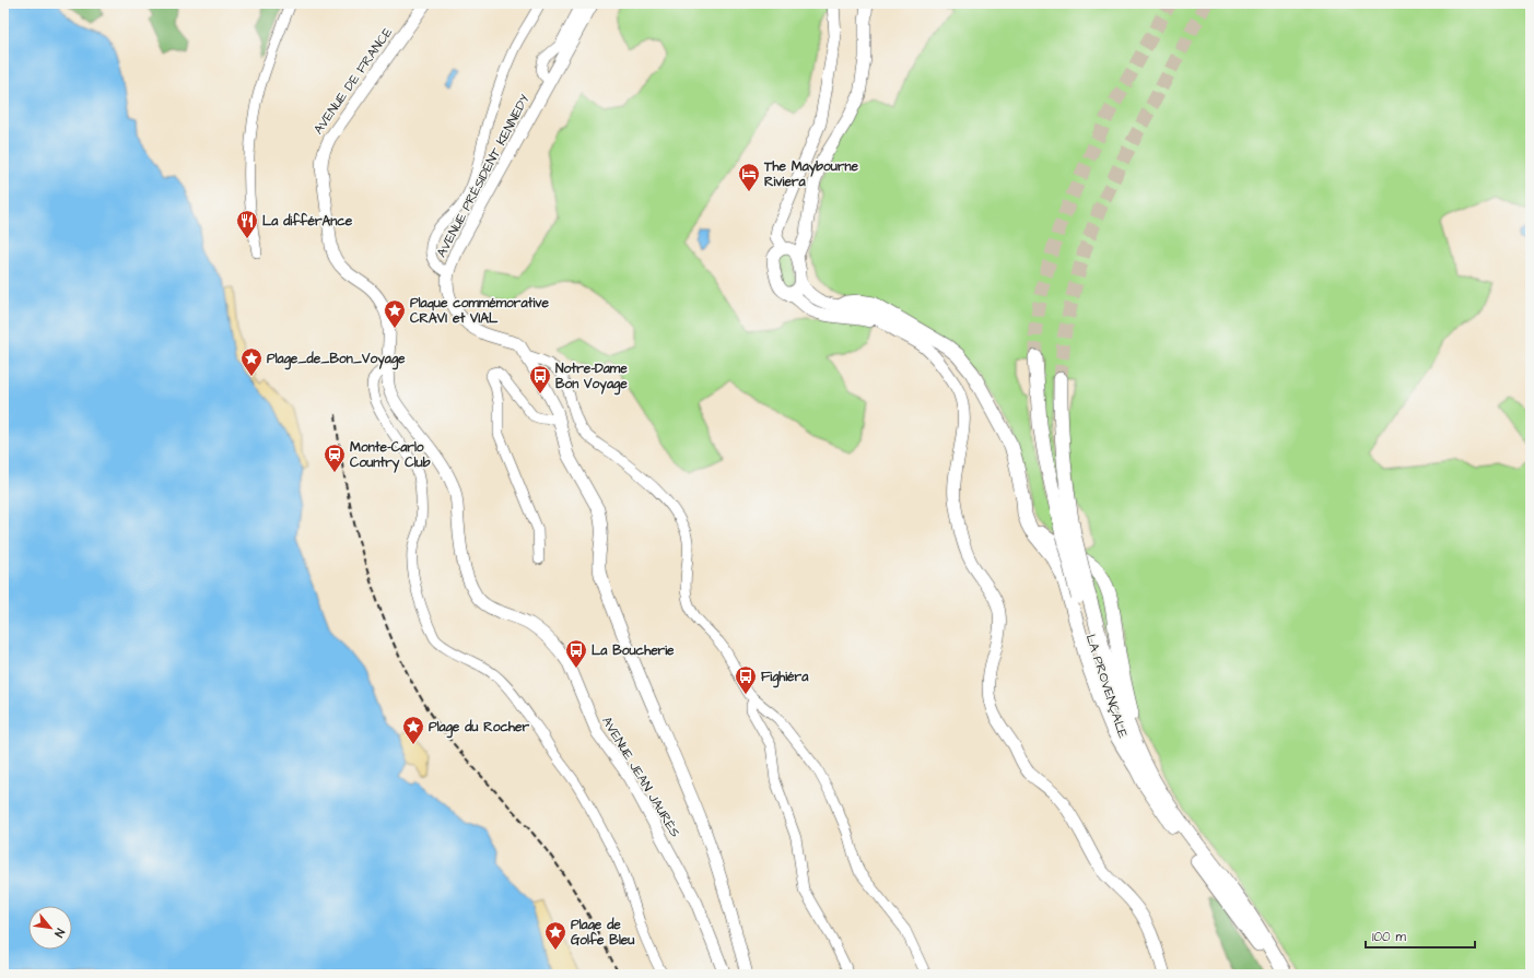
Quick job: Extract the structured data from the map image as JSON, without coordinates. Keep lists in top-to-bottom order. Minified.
{"streets":{"highway":["LA PROVENÇALE"],"main road":["AVENUE DE FRANCE","AVENUE PRÉSIDENT KENNEDY","AVENUE JEAN JAURÈS"]},"crossings":[["AVENUE DE FRANCE","AVENUE JEAN JAURÈS"]],"places":{"hotel":["The Maybourne Riviera"],"restaurant":["La différAnce"],"place":["Plaque commémorative CRAVI et VIAL","Plage_de_Bon_Voyage","Plage du Rocher","Plage de Golfe Bleu"],"bus stop":["Notre-Dame Bon Voyage","La Boucherie","Fighiéra"],"station":["Monte-Carlo Country Club"]},"scale_bar":"100 m","north":"bottom right"}
